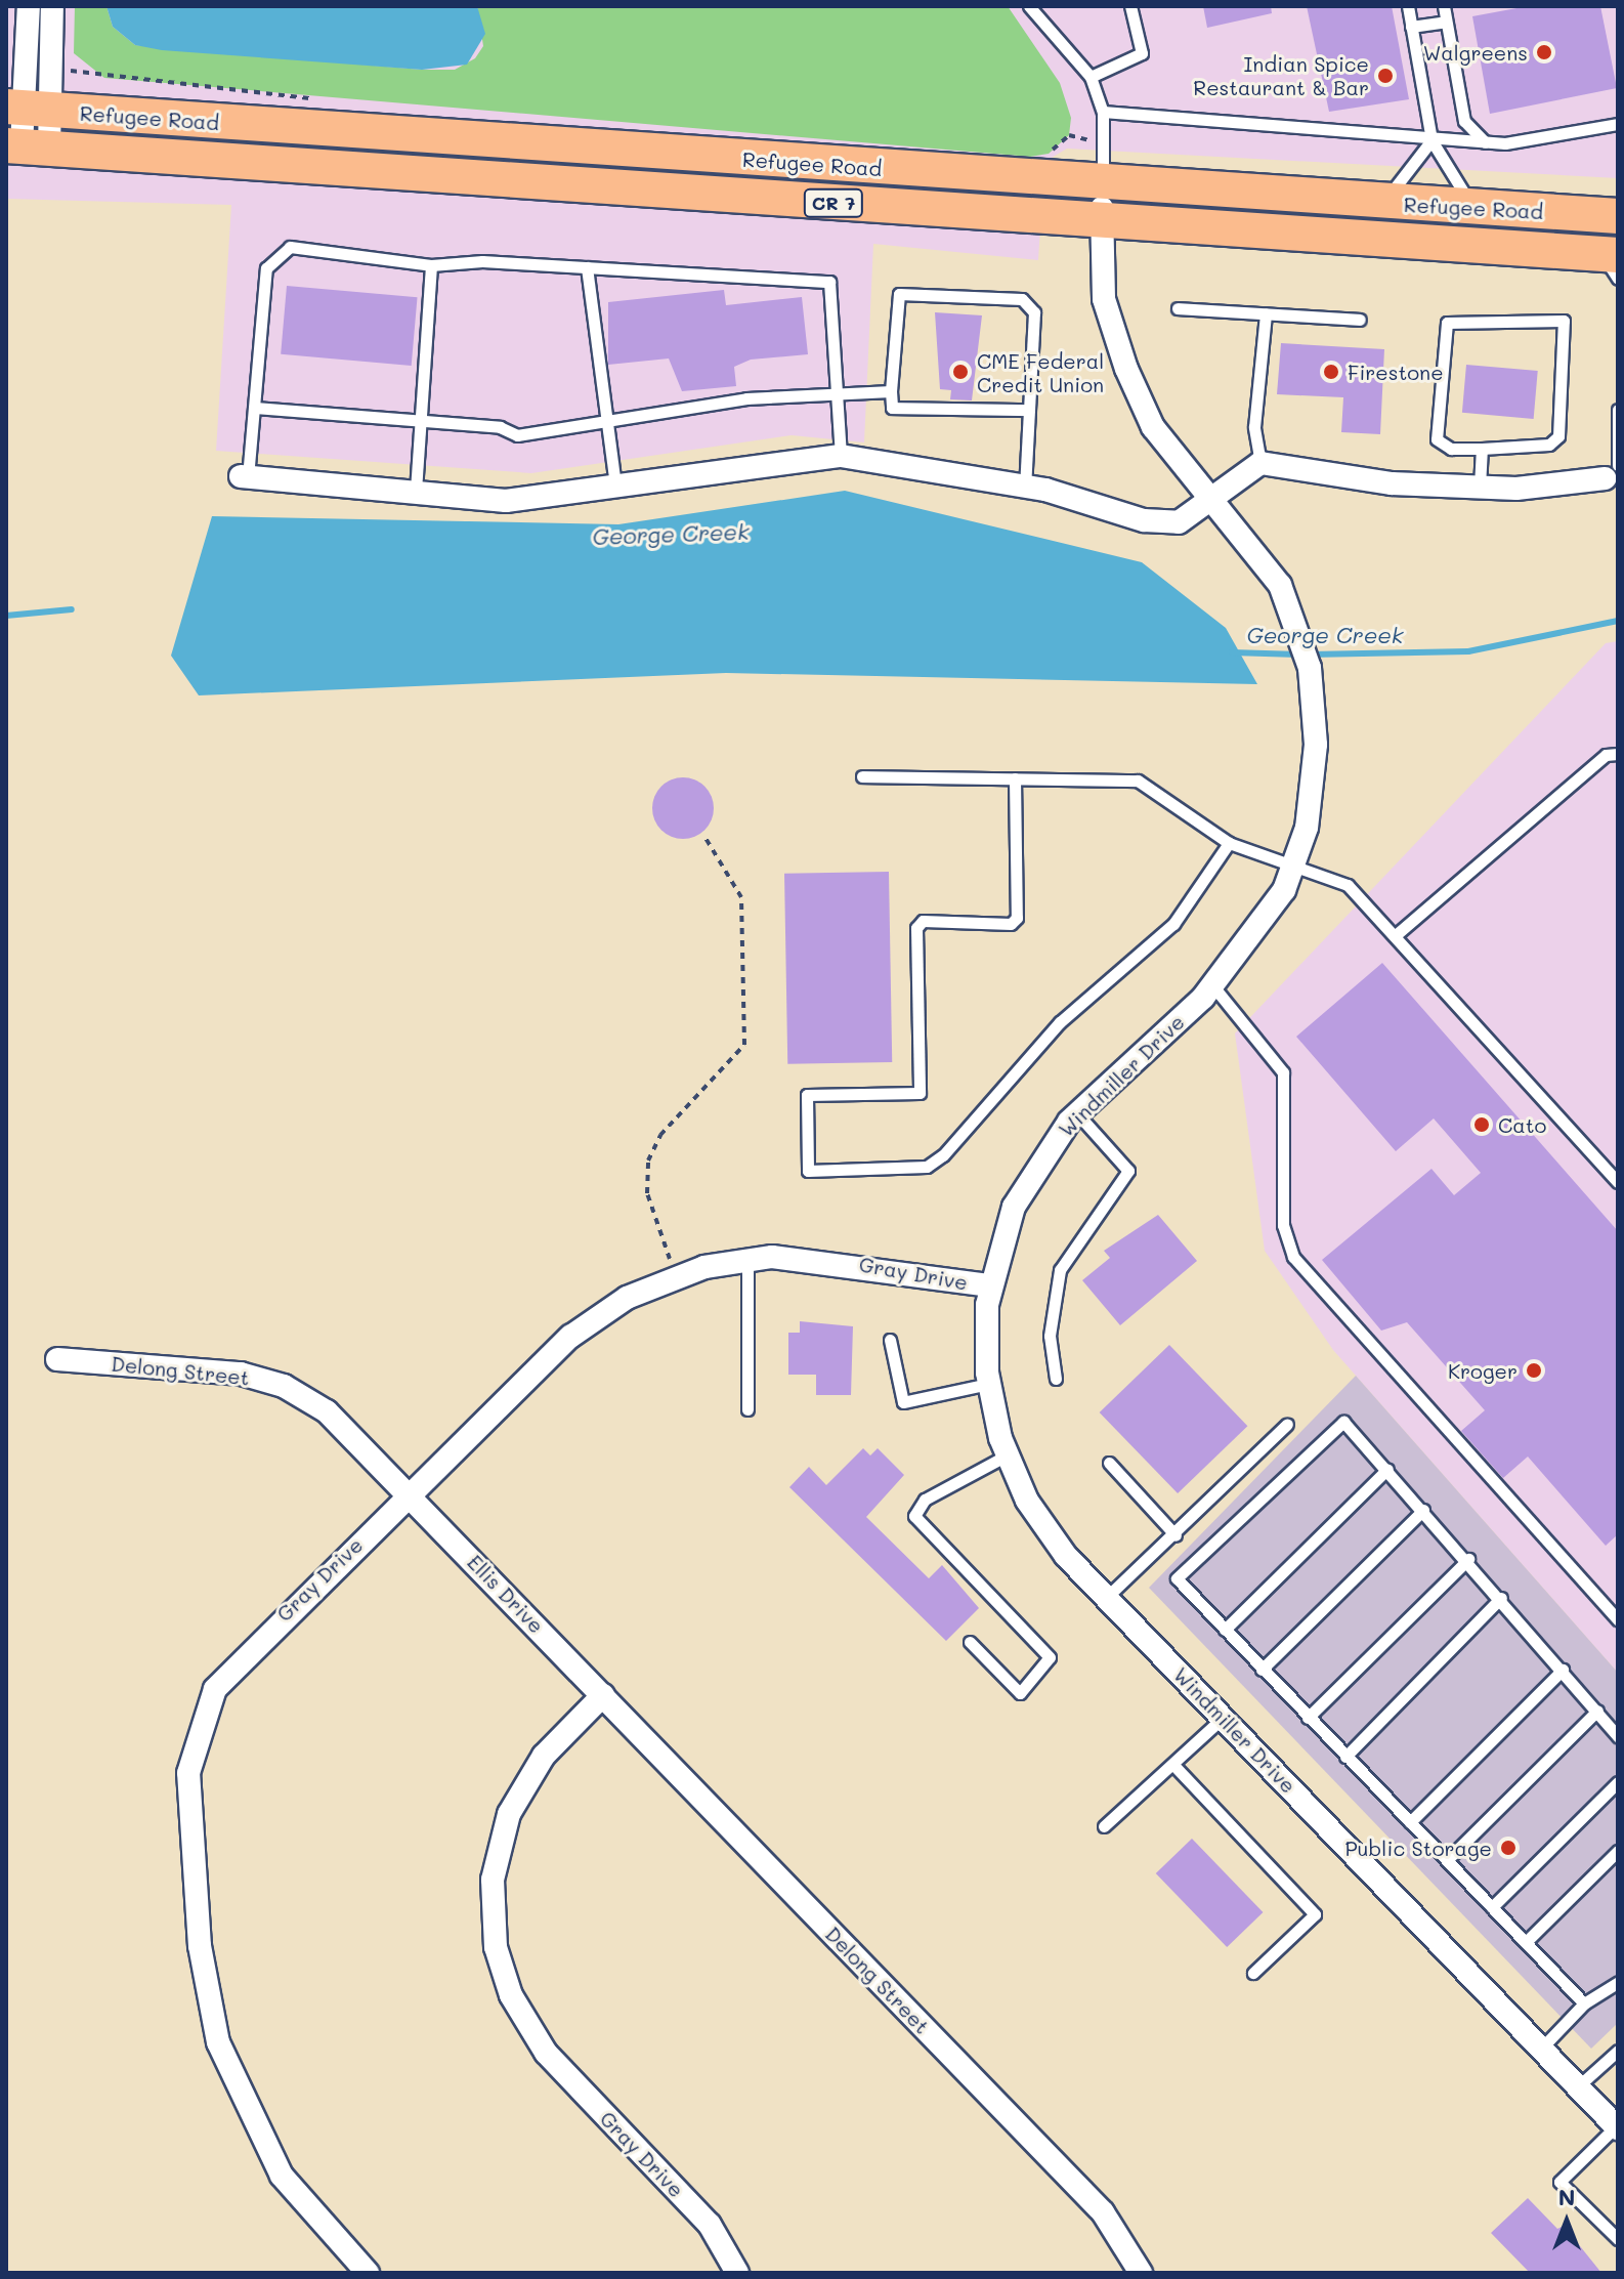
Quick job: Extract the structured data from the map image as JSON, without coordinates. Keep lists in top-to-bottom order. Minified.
{"streets":{"main road":["Refugee Road","CR 7"],"street":["Windmiller Drive","Gray Drive","Delong Street","Ellis Drive"]},"crossings":[["Refugee Road","Windmiller Drive"],["Windmiller Drive","Gray Drive"],["Gray Drive","Delong Street"],["Gray Drive","Ellis Drive"],["Delong Street","Ellis Drive"]],"water":["George Creek"],"places":["Walgreens","Indian Spice Restaurant & Bar","CME Federal Credit Union","Firestone","Cato","Kroger","Public Storage"],"north":"top"}
